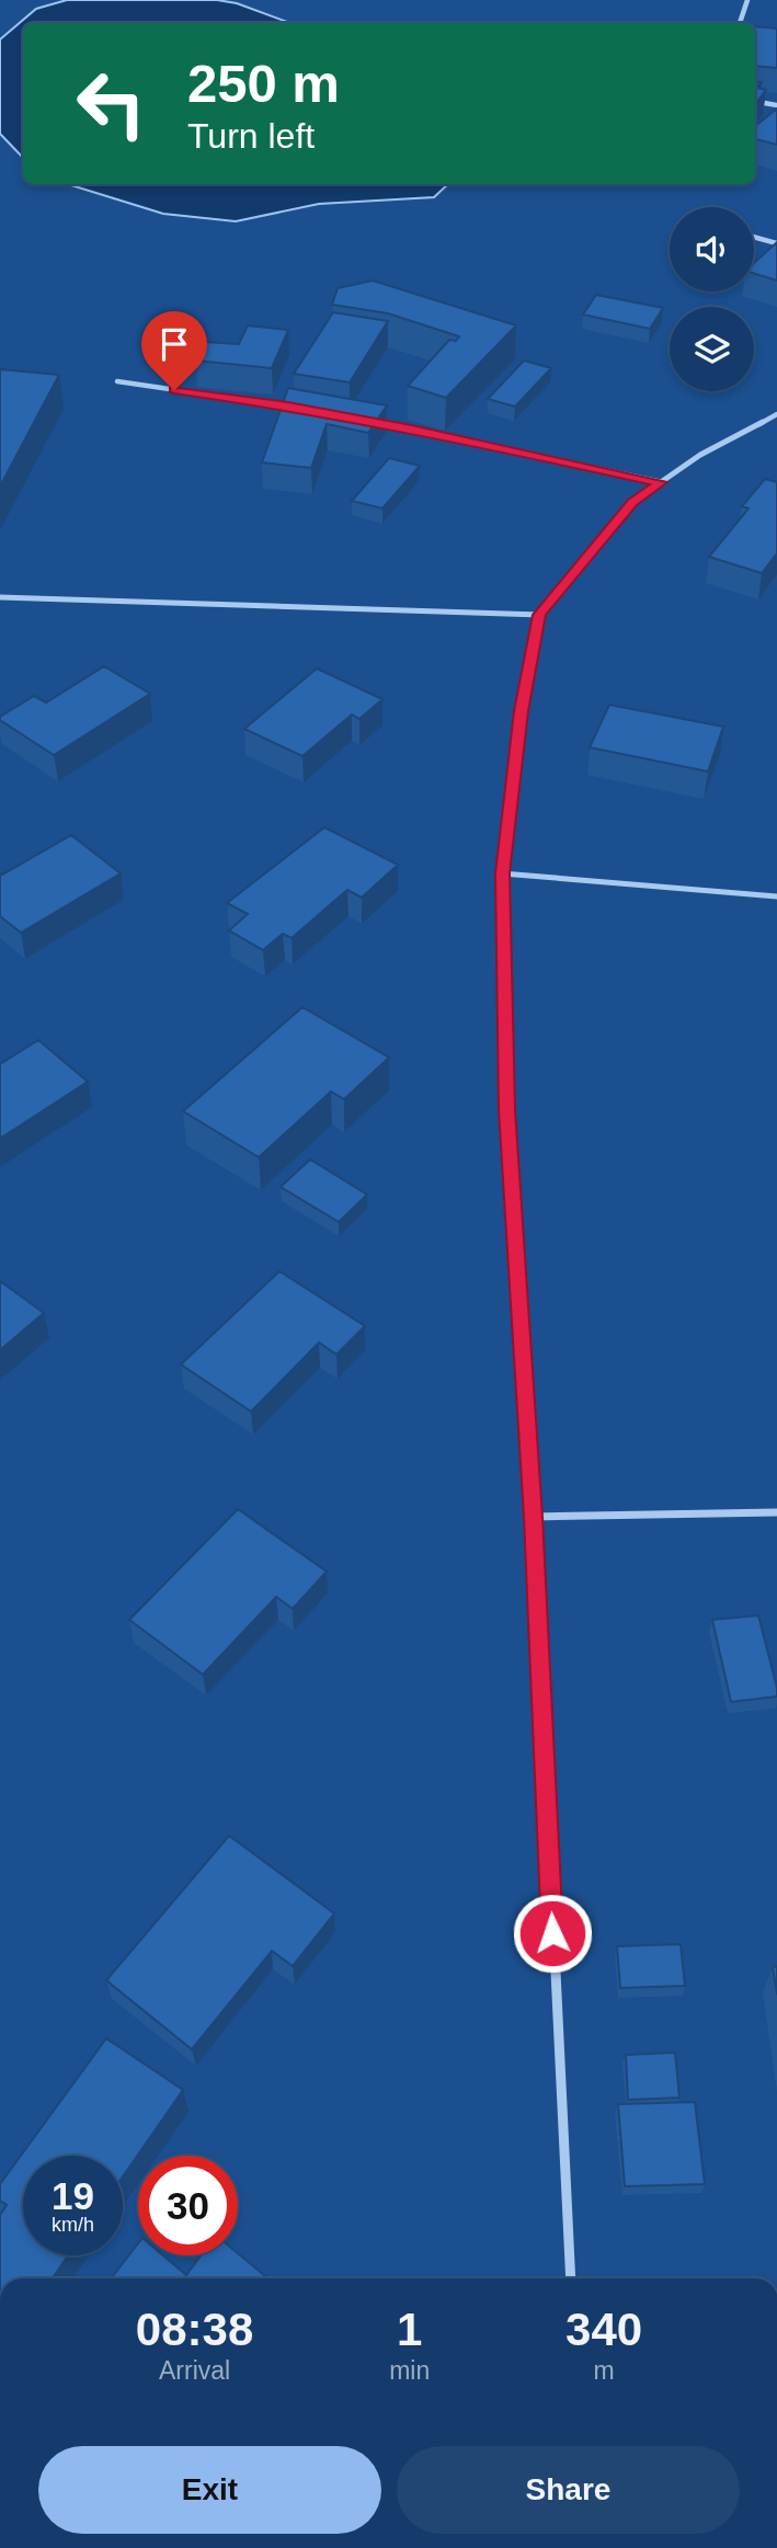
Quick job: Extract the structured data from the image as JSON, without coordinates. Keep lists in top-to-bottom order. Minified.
{"page":{"turn":["250 m","Turn left"],"speed":"19 km/h","limit":"30","eta":["08:38","Arrival","1","min","340","m"],"buttons":["Exit","Share"]}}
